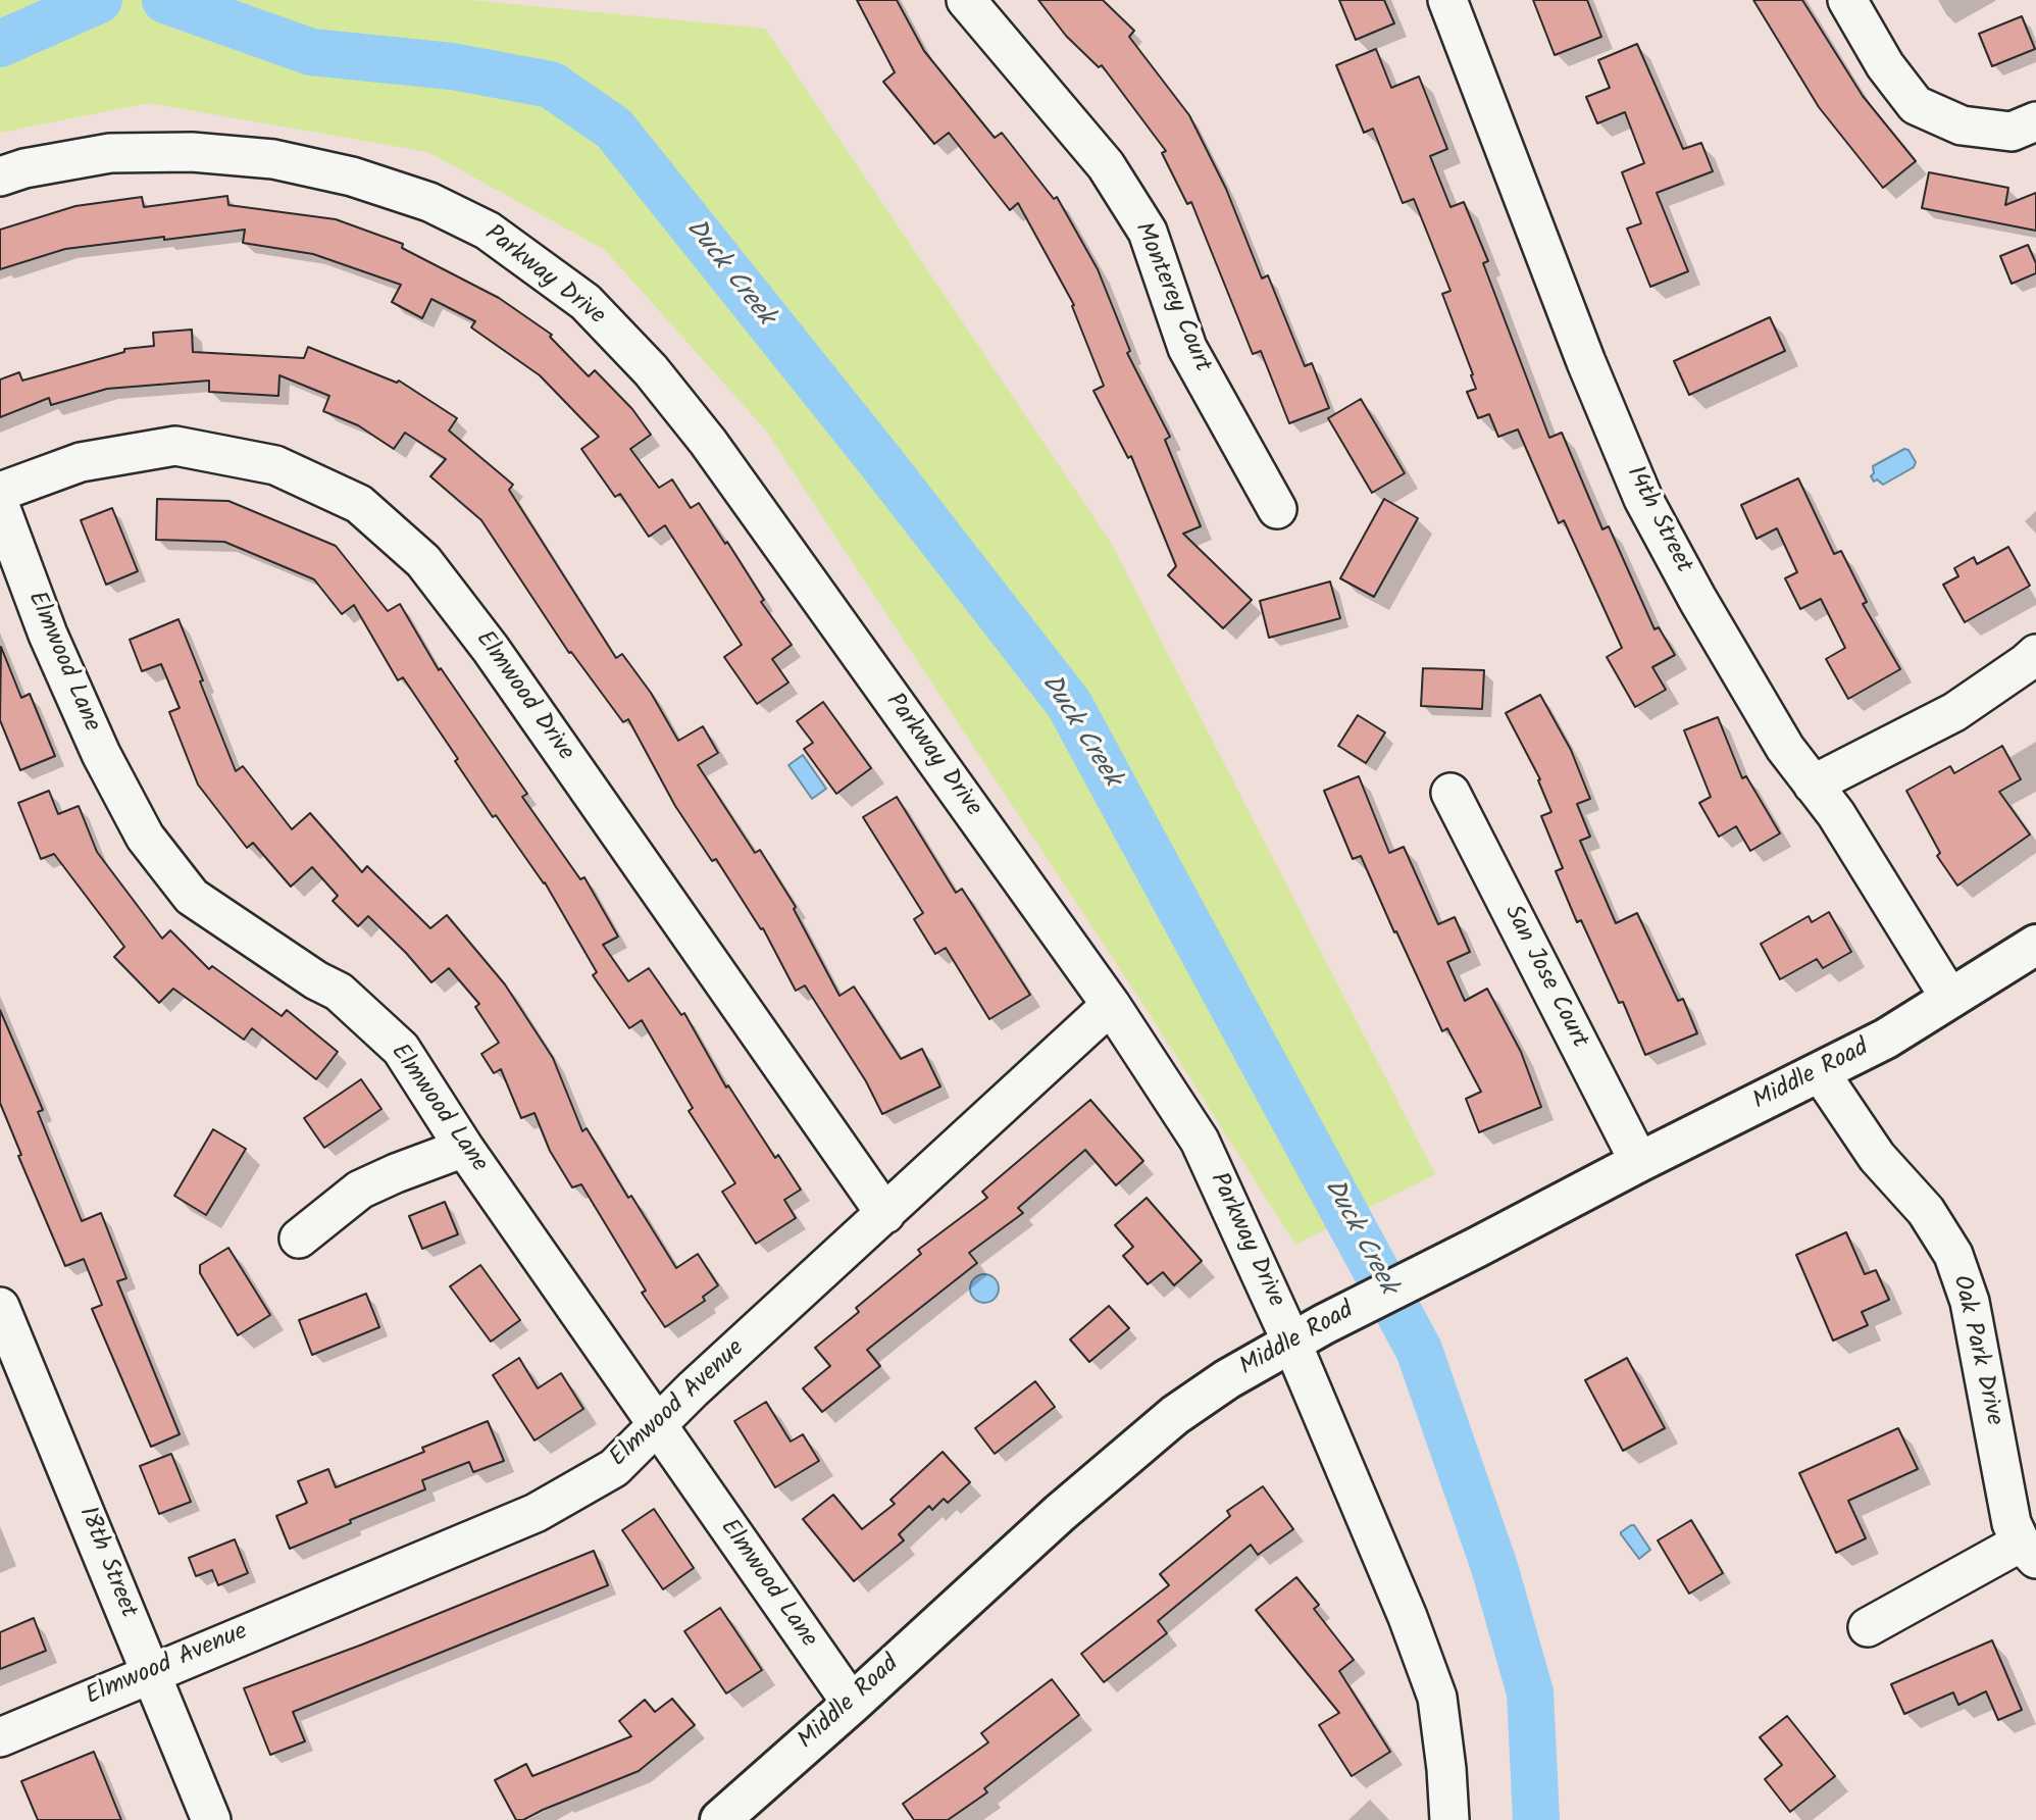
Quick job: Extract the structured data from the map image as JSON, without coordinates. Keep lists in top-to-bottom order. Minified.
{"streets":{"main road":["Middle Road"],"street":["Parkway Drive","Monterey Court","14th Street","Elmwood Lane","Elmwood Drive","San Jose Court","Oak Park Drive","Elmwood Avenue","18th Street"]},"crossings":[["Parkway Drive","Middle Road"],["Parkway Drive","Elmwood Avenue"],["14th Street","Middle Road"],["Elmwood Lane","Middle Road"],["Elmwood Lane","Elmwood Avenue"],["Elmwood Drive","Elmwood Avenue"],["San Jose Court","Middle Road"],["Middle Road","Oak Park Drive"],["Elmwood Avenue","18th Street"]],"water":["Duck Creek"]}
